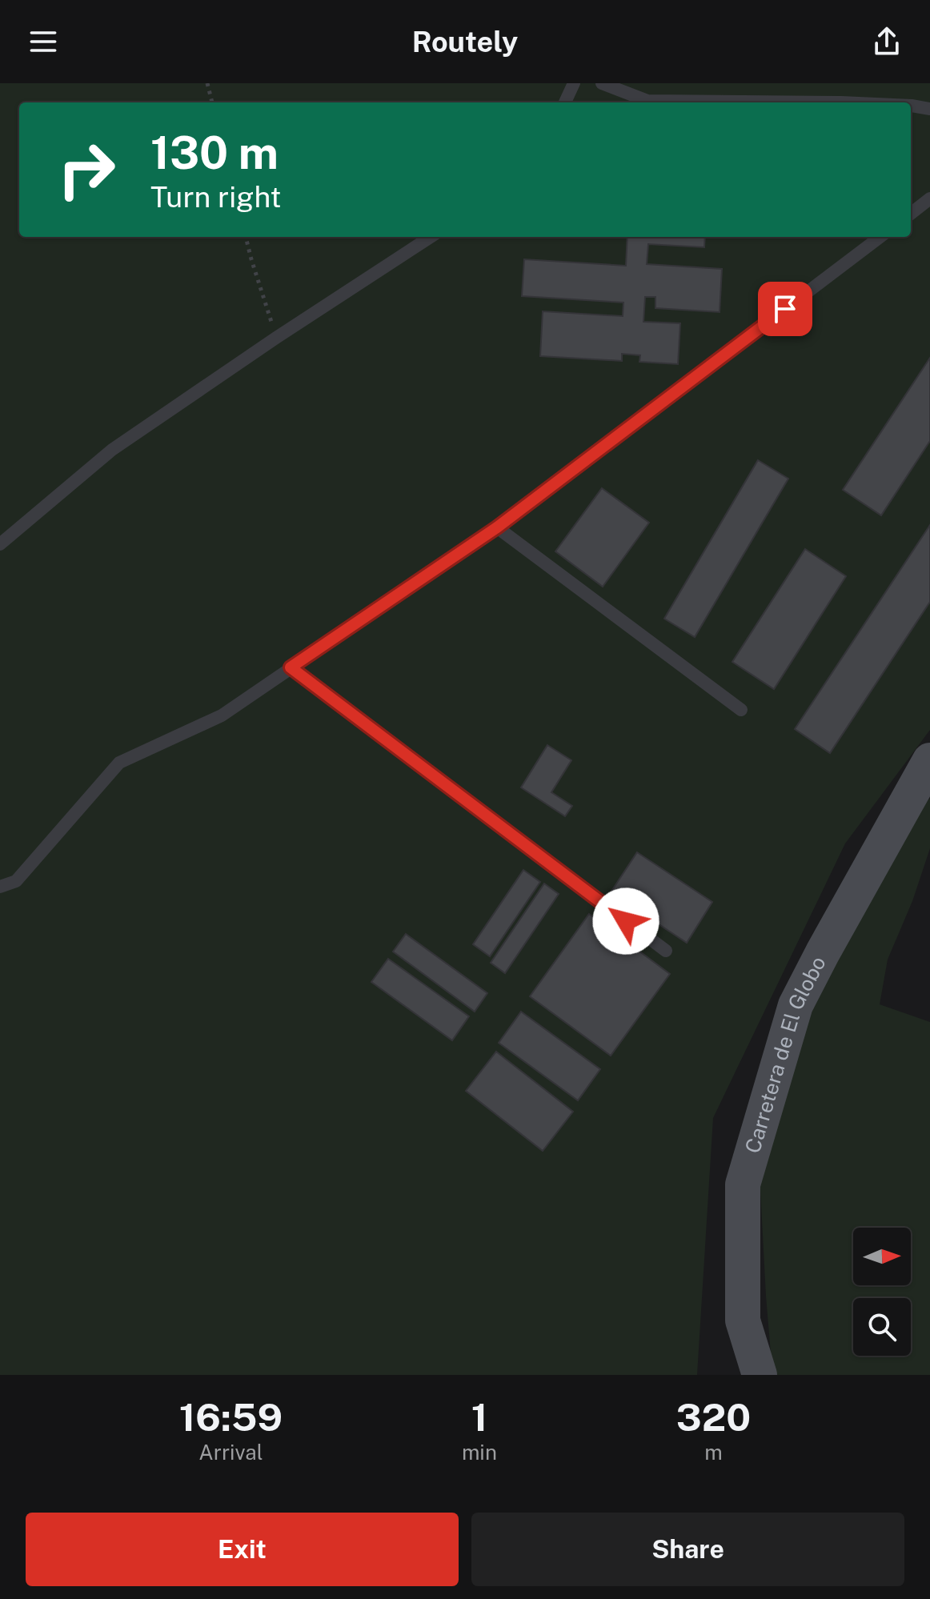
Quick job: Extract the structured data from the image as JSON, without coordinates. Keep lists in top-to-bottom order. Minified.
{"streets":{"main road":["Carretera de El Globo"]},"north":"right","page":{"header":"Routely","turn":["130 m","Turn right"],"eta":["16:59","Arrival","1","min","320","m"],"buttons":["Exit","Share"]}}
